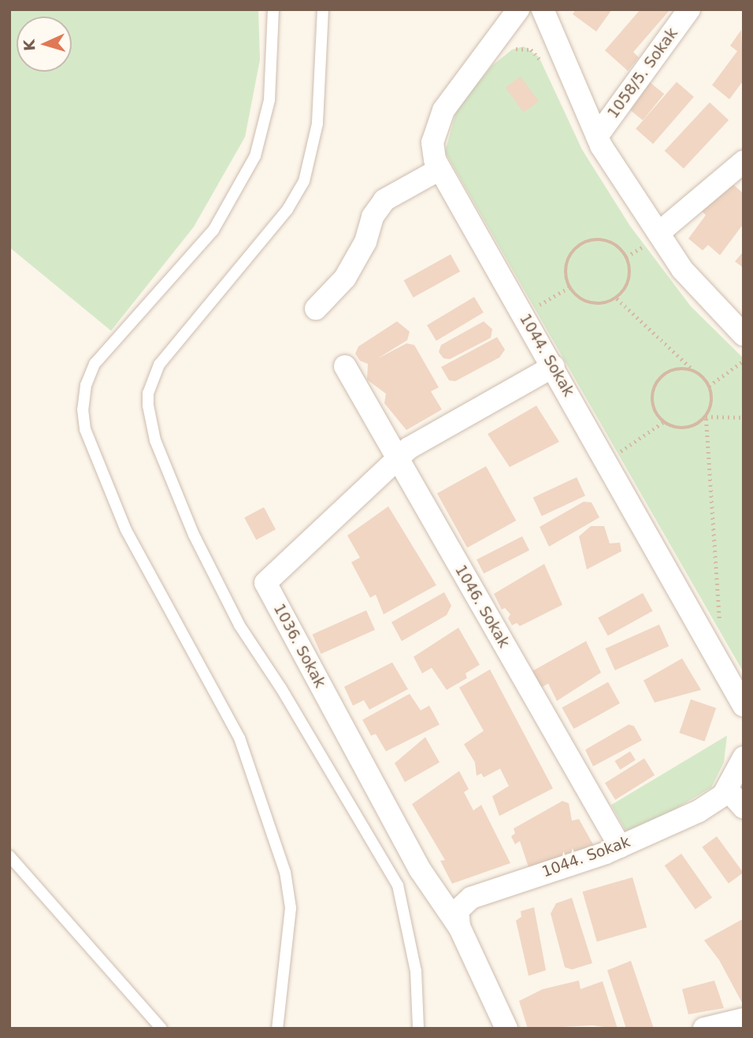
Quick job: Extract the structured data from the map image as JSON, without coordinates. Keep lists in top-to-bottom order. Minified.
{"streets":{"street":["1058/5. Sokak","1044. Sokak","1046. Sokak","1036. Sokak"]},"crossings":[["1044. Sokak","1046. Sokak"],["1044. Sokak","1036. Sokak"],["1046. Sokak","1036. Sokak"]],"north":"left"}
